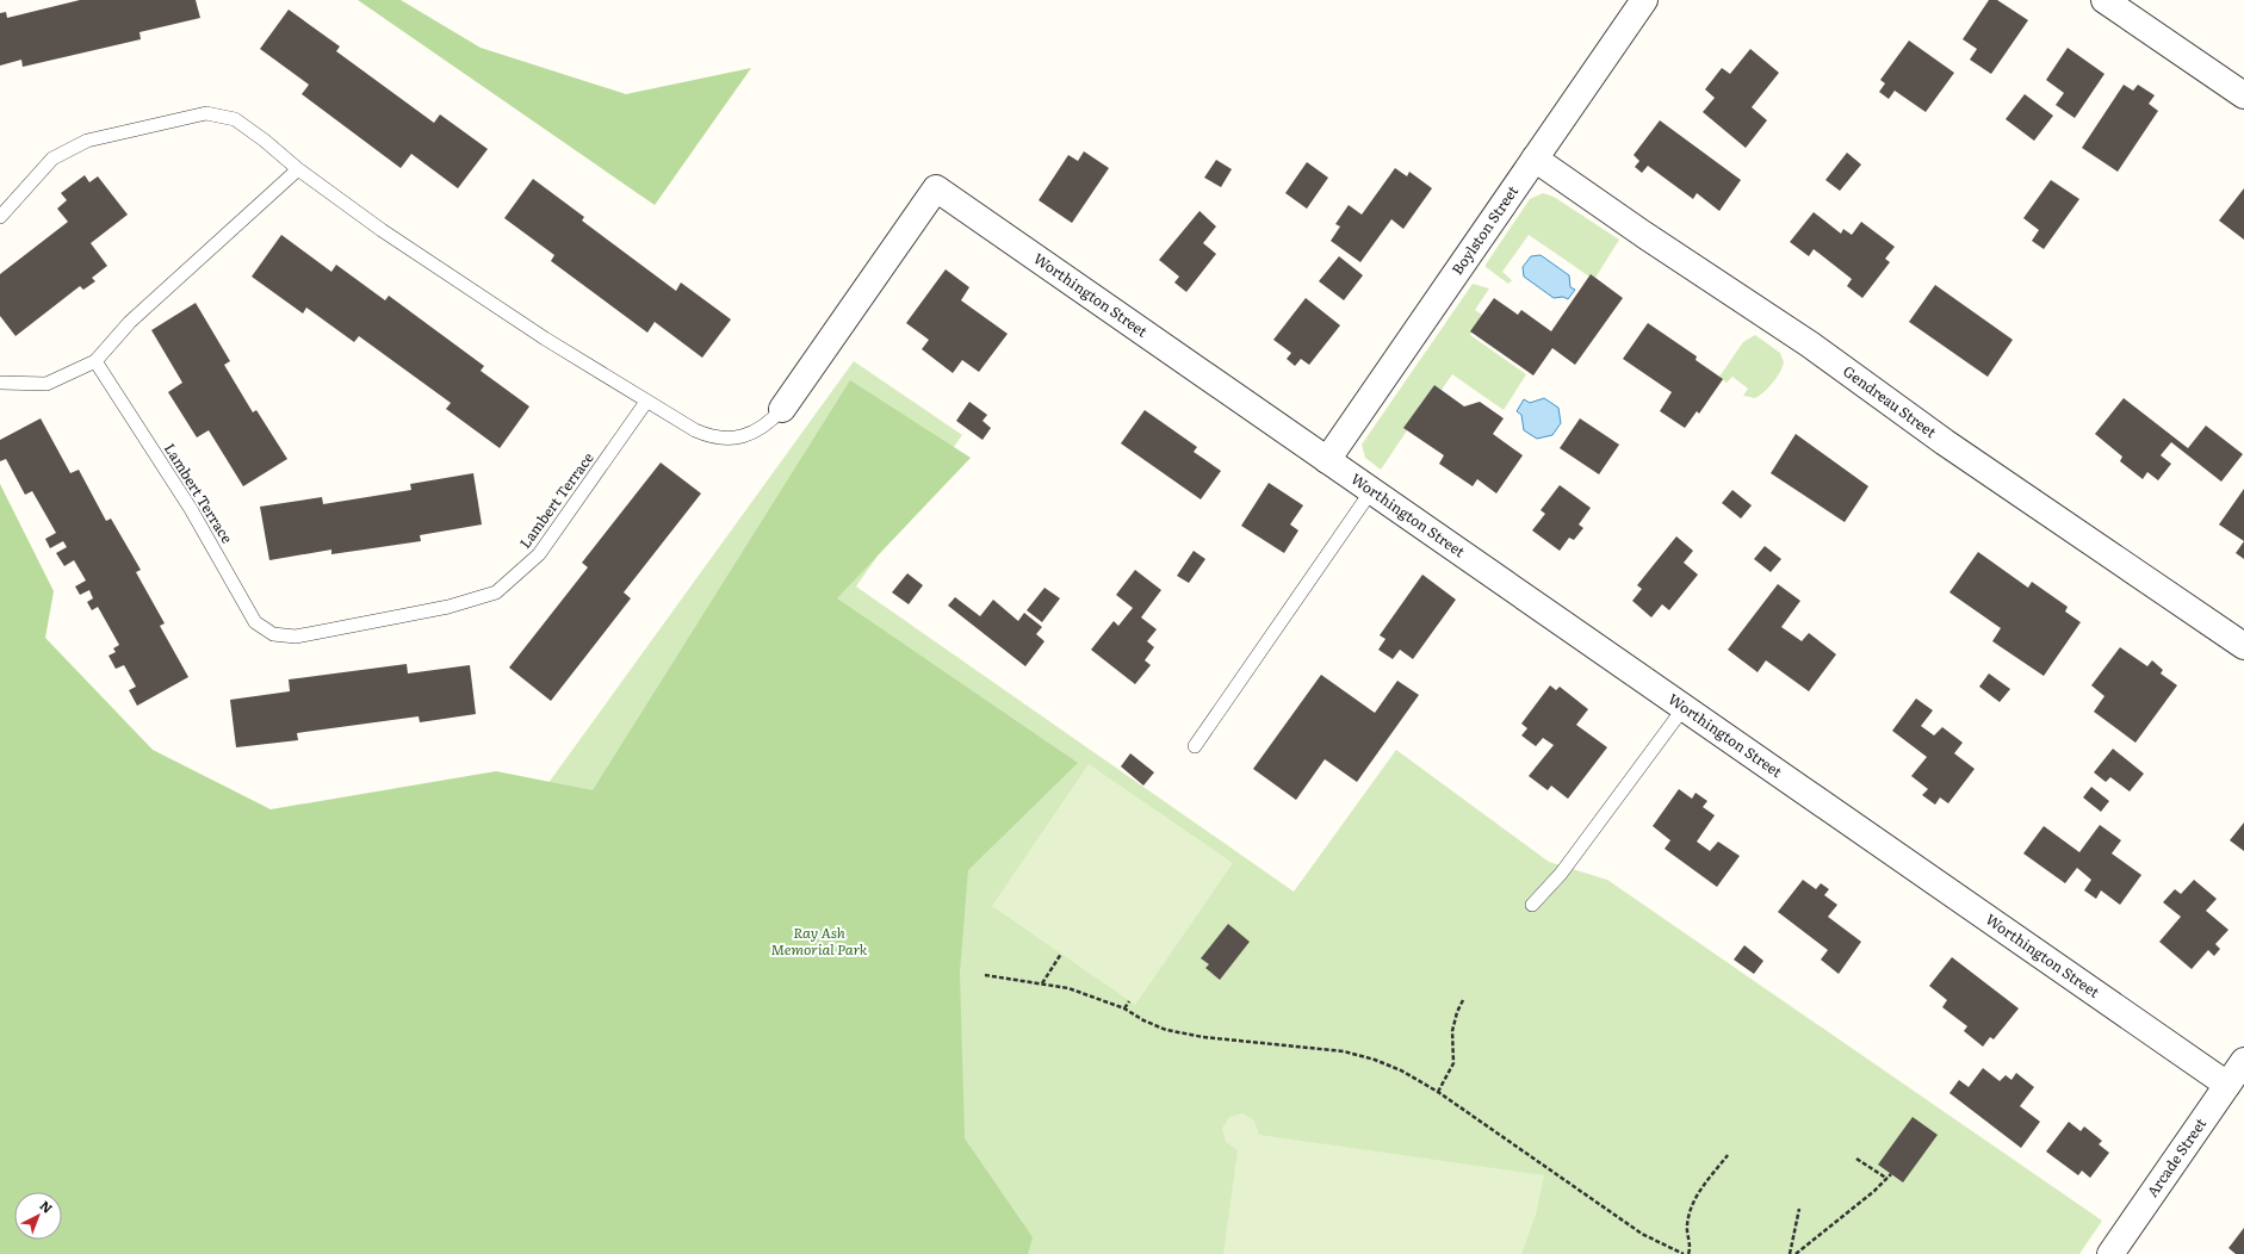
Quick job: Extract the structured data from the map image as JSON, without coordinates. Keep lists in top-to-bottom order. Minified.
{"streets":{"street":["Boylston Street","Worthington Street","Gendreau Street","Arcade Street"],"lane":["Lambert Terrace"]},"crossings":[["Boylston Street","Worthington Street"],["Boylston Street","Gendreau Street"],["Worthington Street","Lambert Terrace"],["Worthington Street","Arcade Street"]],"parks":["Ray Ash Memorial Park"],"north":"top right"}
